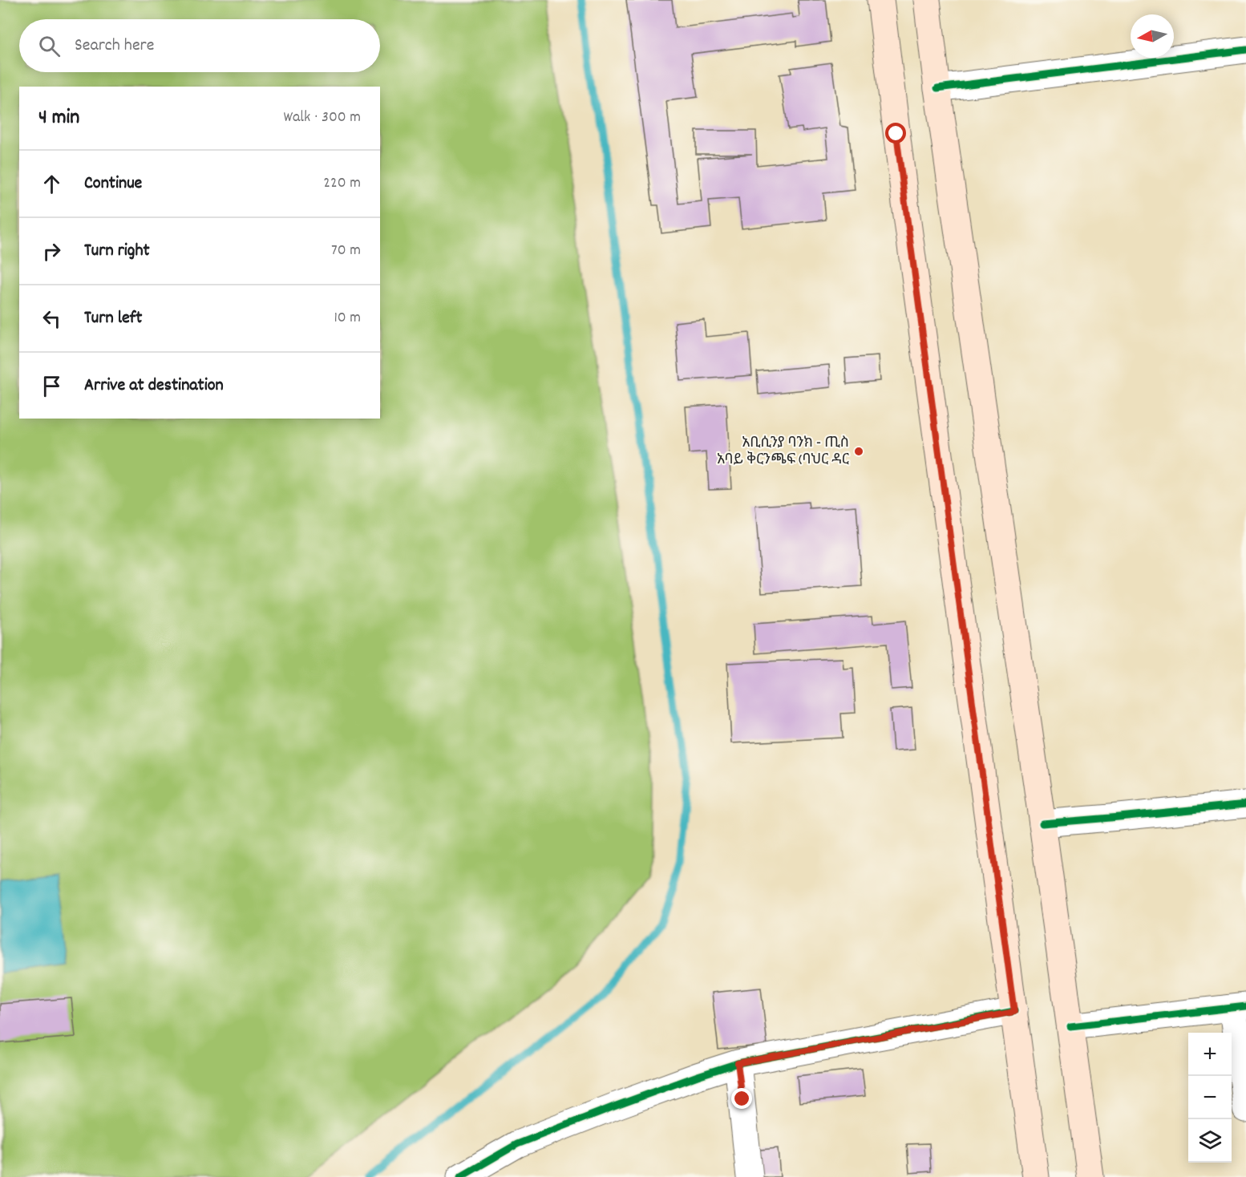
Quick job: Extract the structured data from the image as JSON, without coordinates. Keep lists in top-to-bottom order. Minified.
{"places":["አቢሲንያ ባንክ - ጢስ አባይ ቅርንጫፍ (ባህር ዳር"],"north":"left","page":{"search":"Search here","heading":["4 min","Walk · 300 m"],"list":[["Continue","220 m"],["Turn right","70 m"],["Turn left","10 m"],"Arrive at destination"],"map_buttons":["+","−"]}}
